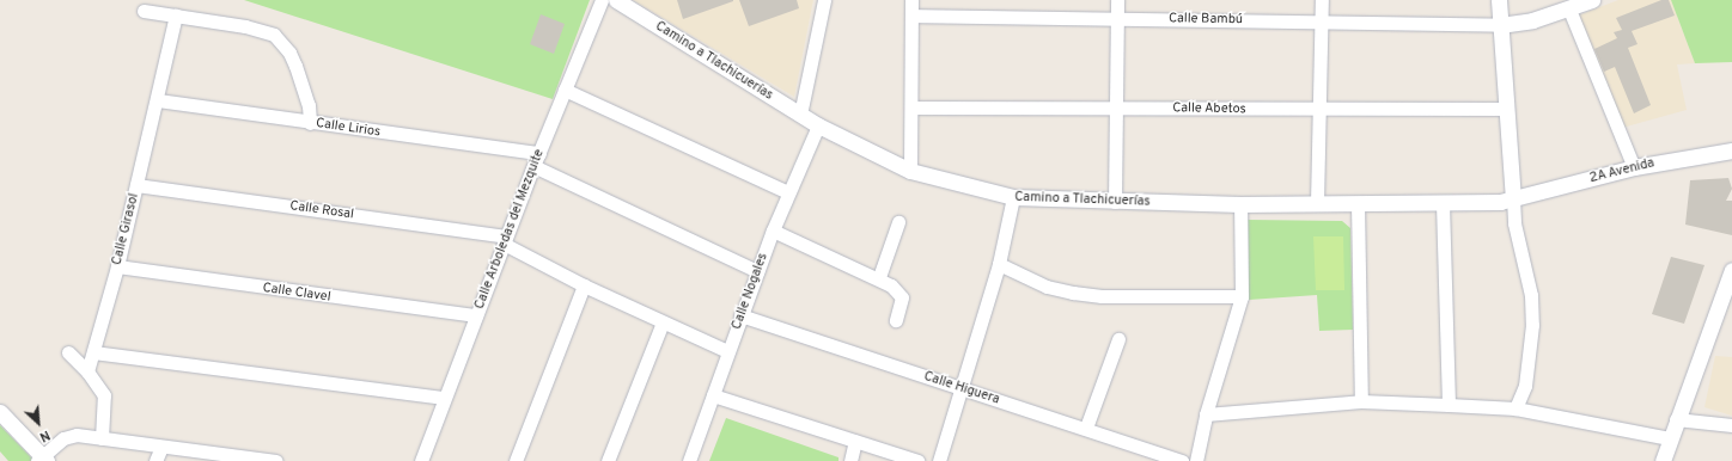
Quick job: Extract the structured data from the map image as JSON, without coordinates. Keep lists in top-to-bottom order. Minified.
{"streets":{"street":["Calle Bambú","Camino a Tlachicuerías","Calle Abetos","Calle Lirios","2A Avenida","Calle Rosal","Calle Girasol","Calle Arboledas del Mezquite","Calle Nogales","Calle Clavel","Calle Higuera"]},"crossings":[["Camino a Tlachicuerías","2A Avenida"],["Camino a Tlachicuerías","Calle Nogales"],["Calle Lirios","Calle Girasol"],["Calle Lirios","Calle Arboledas del Mezquite"],["Calle Rosal","Calle Girasol"],["Calle Rosal","Calle Arboledas del Mezquite"],["Calle Rosal","Calle Nogales"],["Calle Girasol","Calle Clavel"],["Calle Arboledas del Mezquite","Calle Clavel"],["Calle Nogales","Calle Higuera"]],"north":"bottom right"}
